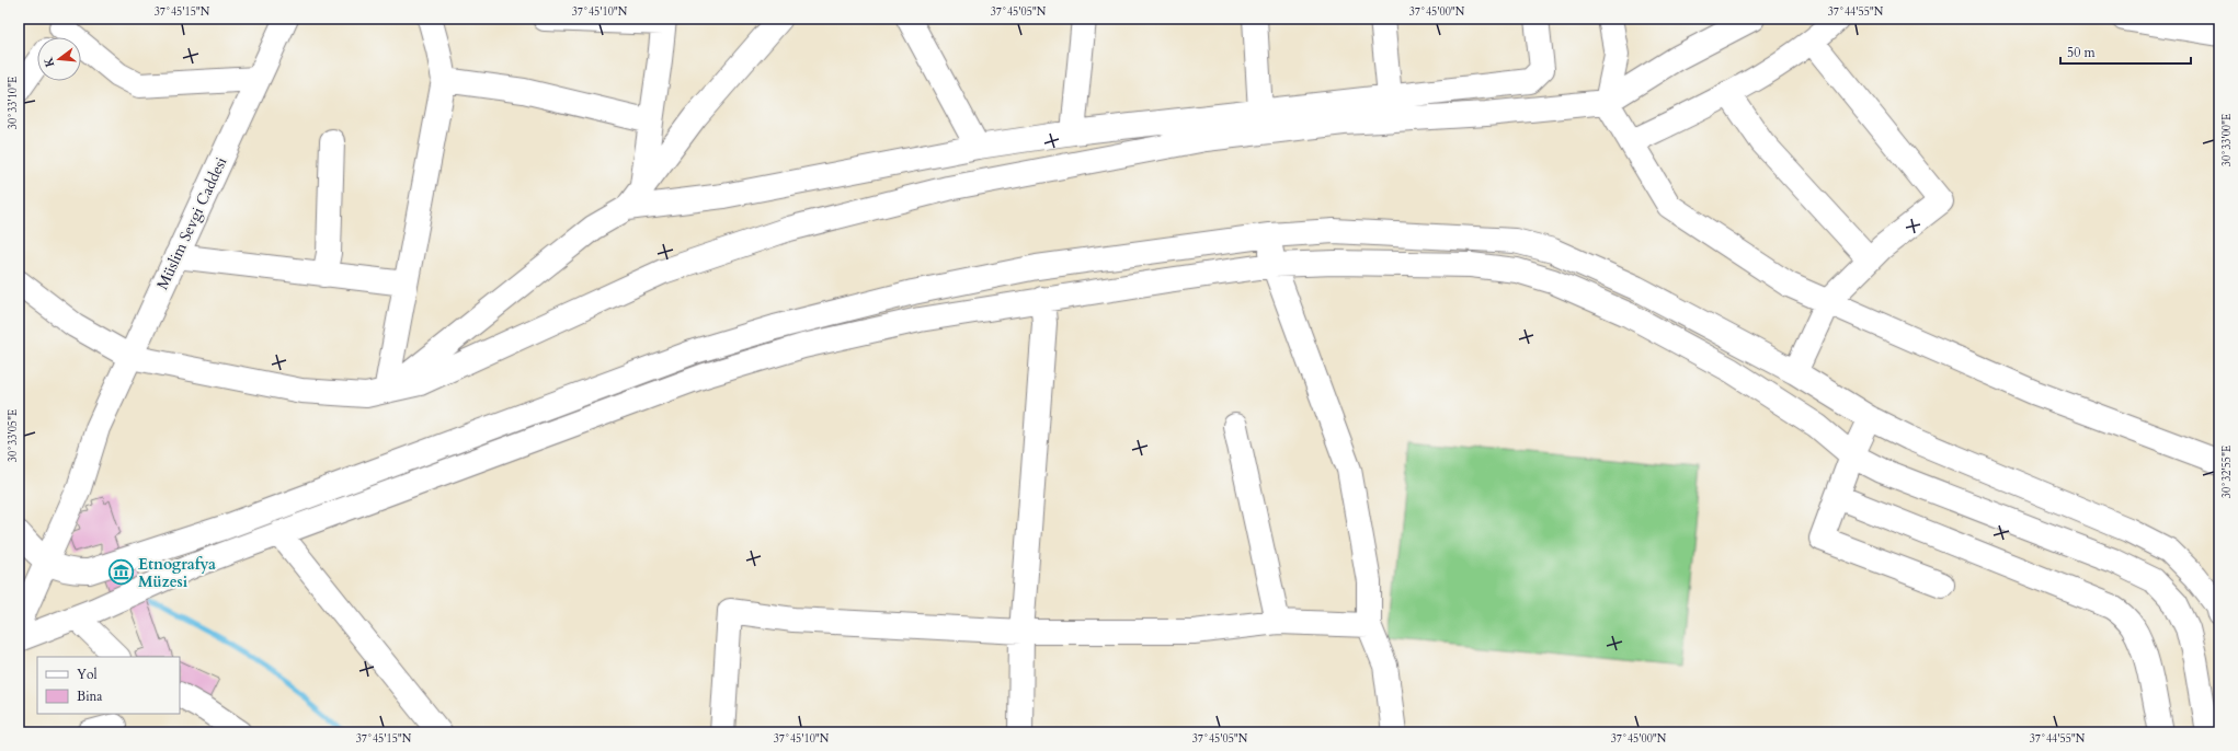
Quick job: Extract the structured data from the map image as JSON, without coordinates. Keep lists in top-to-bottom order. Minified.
{"streets":{"street":["Müslim Sevgi Caddesi"]},"places":{"museum":["Etnografya Müzesi"]},"legend":["Yol","Bina"],"scale_bar":"50 m","north":"left","coordinates":["37°45'15\"N","37°45'10\"N","37°45'05\"N","37°45'00\"N","37°44'55\"N","30°33'10\"E","30°33'00\"E","30°33'05\"E","30°32'55\"E"]}
